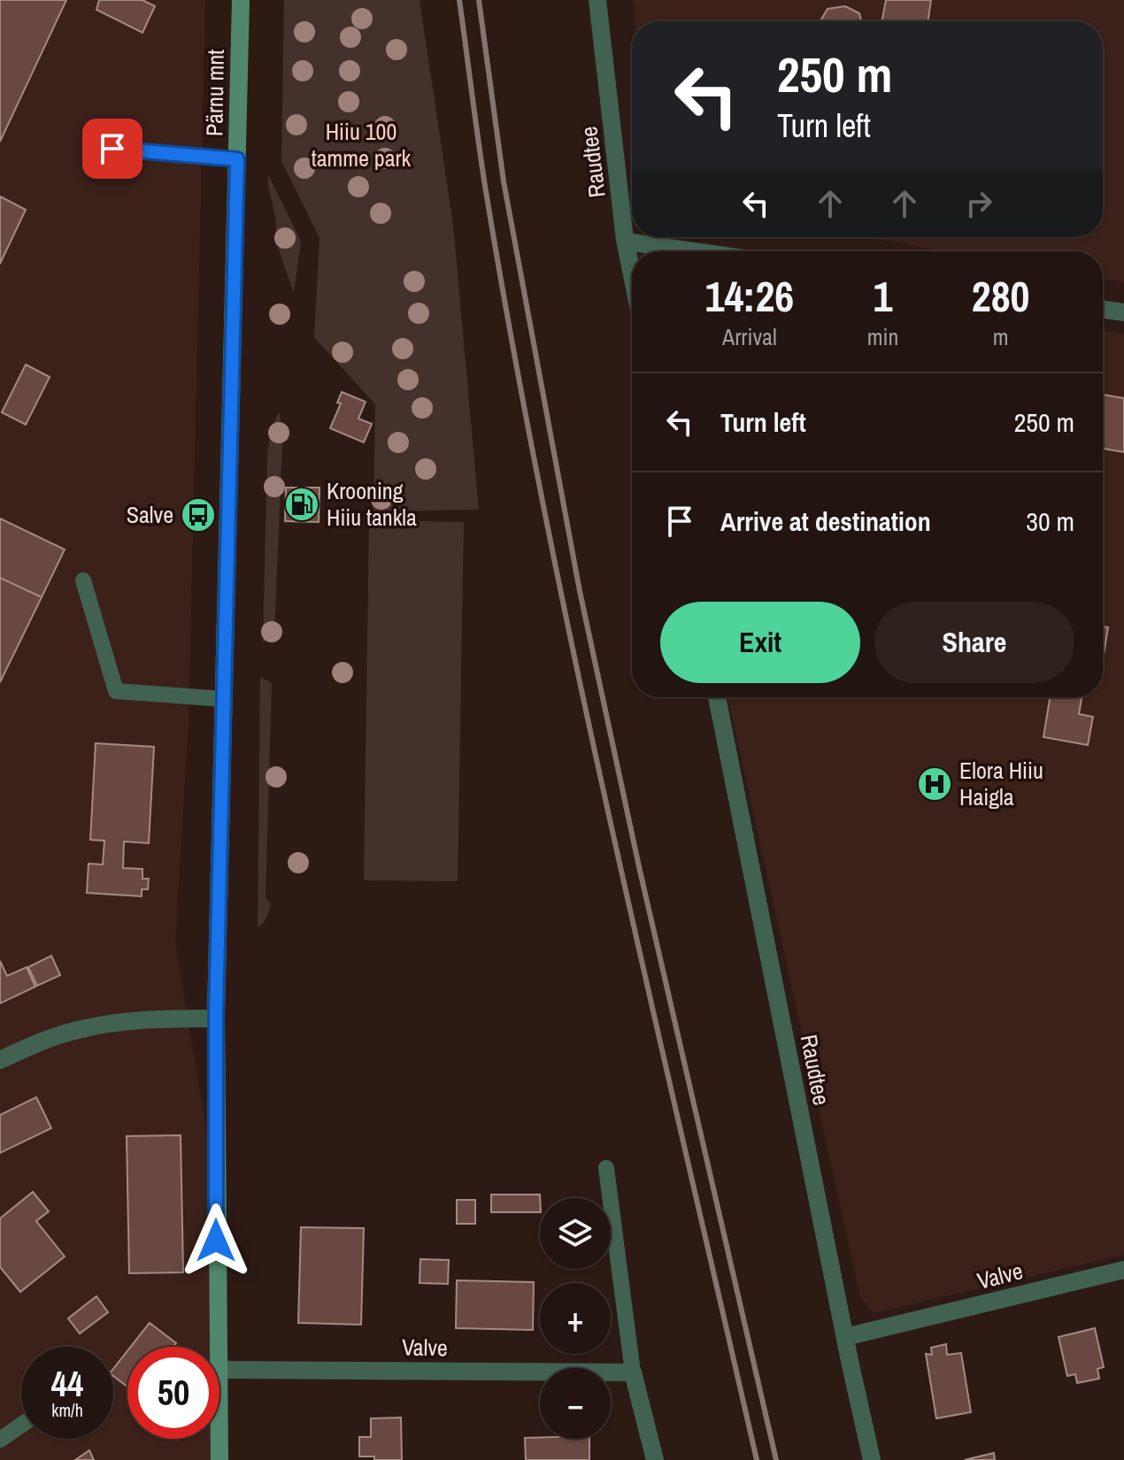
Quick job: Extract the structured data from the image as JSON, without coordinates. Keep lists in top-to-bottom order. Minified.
{"streets":{"main road":["Pärnu mnt"],"street":["Raudtee","Valve"]},"crossings":[["Raudtee","Valve"]],"parks":["Hiiu 100 tamme park"],"places":{"fuel station":["Krooning Hiiu tankla"],"bus stop":["Salve"],"hospital":["Elora Hiiu Haigla"]},"page":{"turn":["250 m","Turn left"],"eta":["14:26","Arrival","1","min","280","m"],"list":[{"name":"Turn left","value":"250 m"},{"name":"Arrive at destination","value":"30 m"}],"buttons":["Exit","Share"],"map_buttons":["+","−"],"speed":"44 km/h","limit":"50"}}
